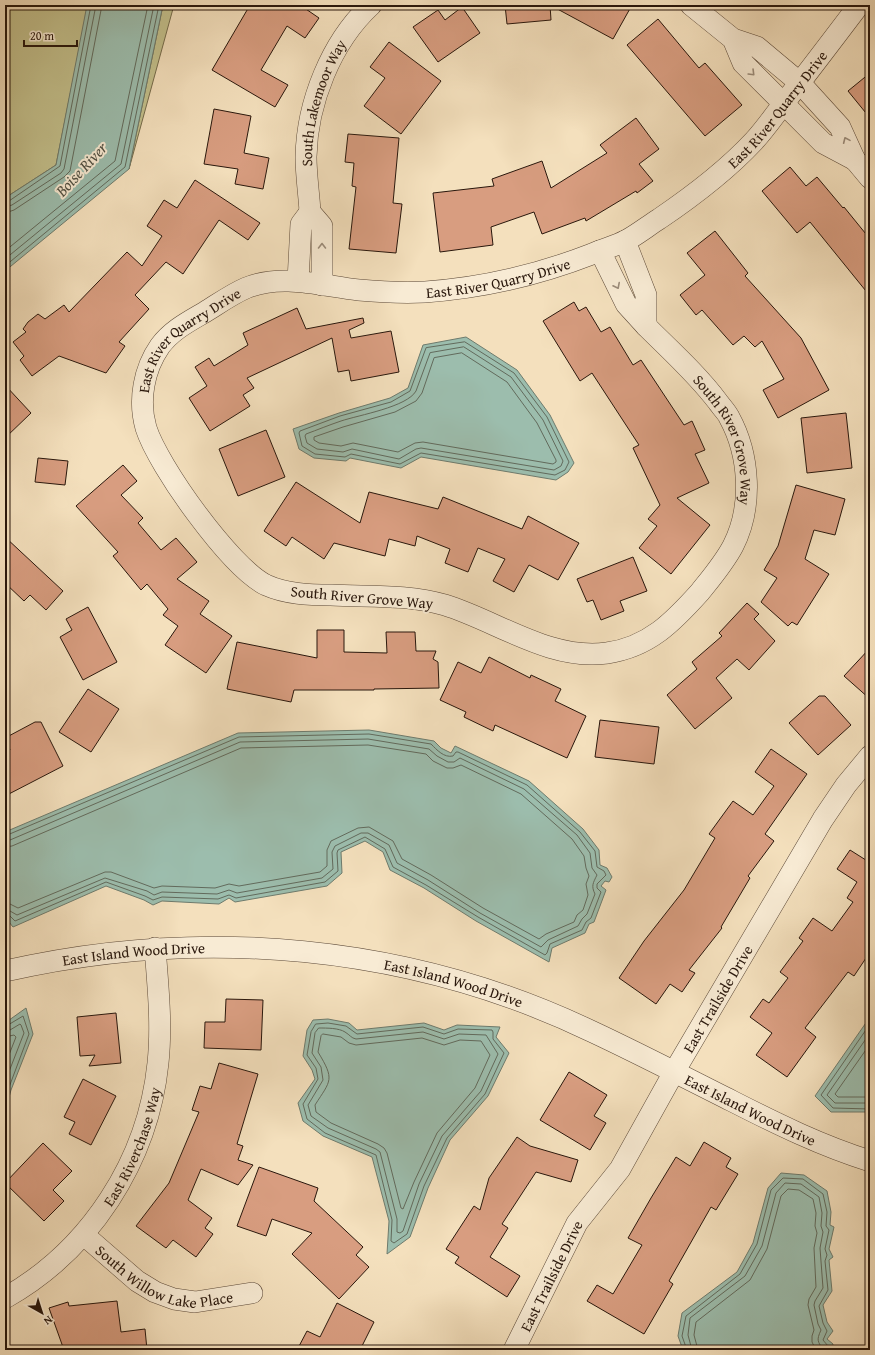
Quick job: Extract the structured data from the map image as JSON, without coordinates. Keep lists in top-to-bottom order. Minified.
{"streets":{"street":["South Lakemoor Way","East River Quarry Drive","South River Grove Way","East Island Wood Drive","East Trailside Drive","East Riverchase Way","South Willow Lake Place"]},"crossings":[["East River Quarry Drive","South River Grove Way"],["East Island Wood Drive","East Trailside Drive"],["East Island Wood Drive","East Riverchase Way"],["East Riverchase Way","South Willow Lake Place"]],"water":["Boise River"],"scale_bar":"20 m","north":"bottom right"}
